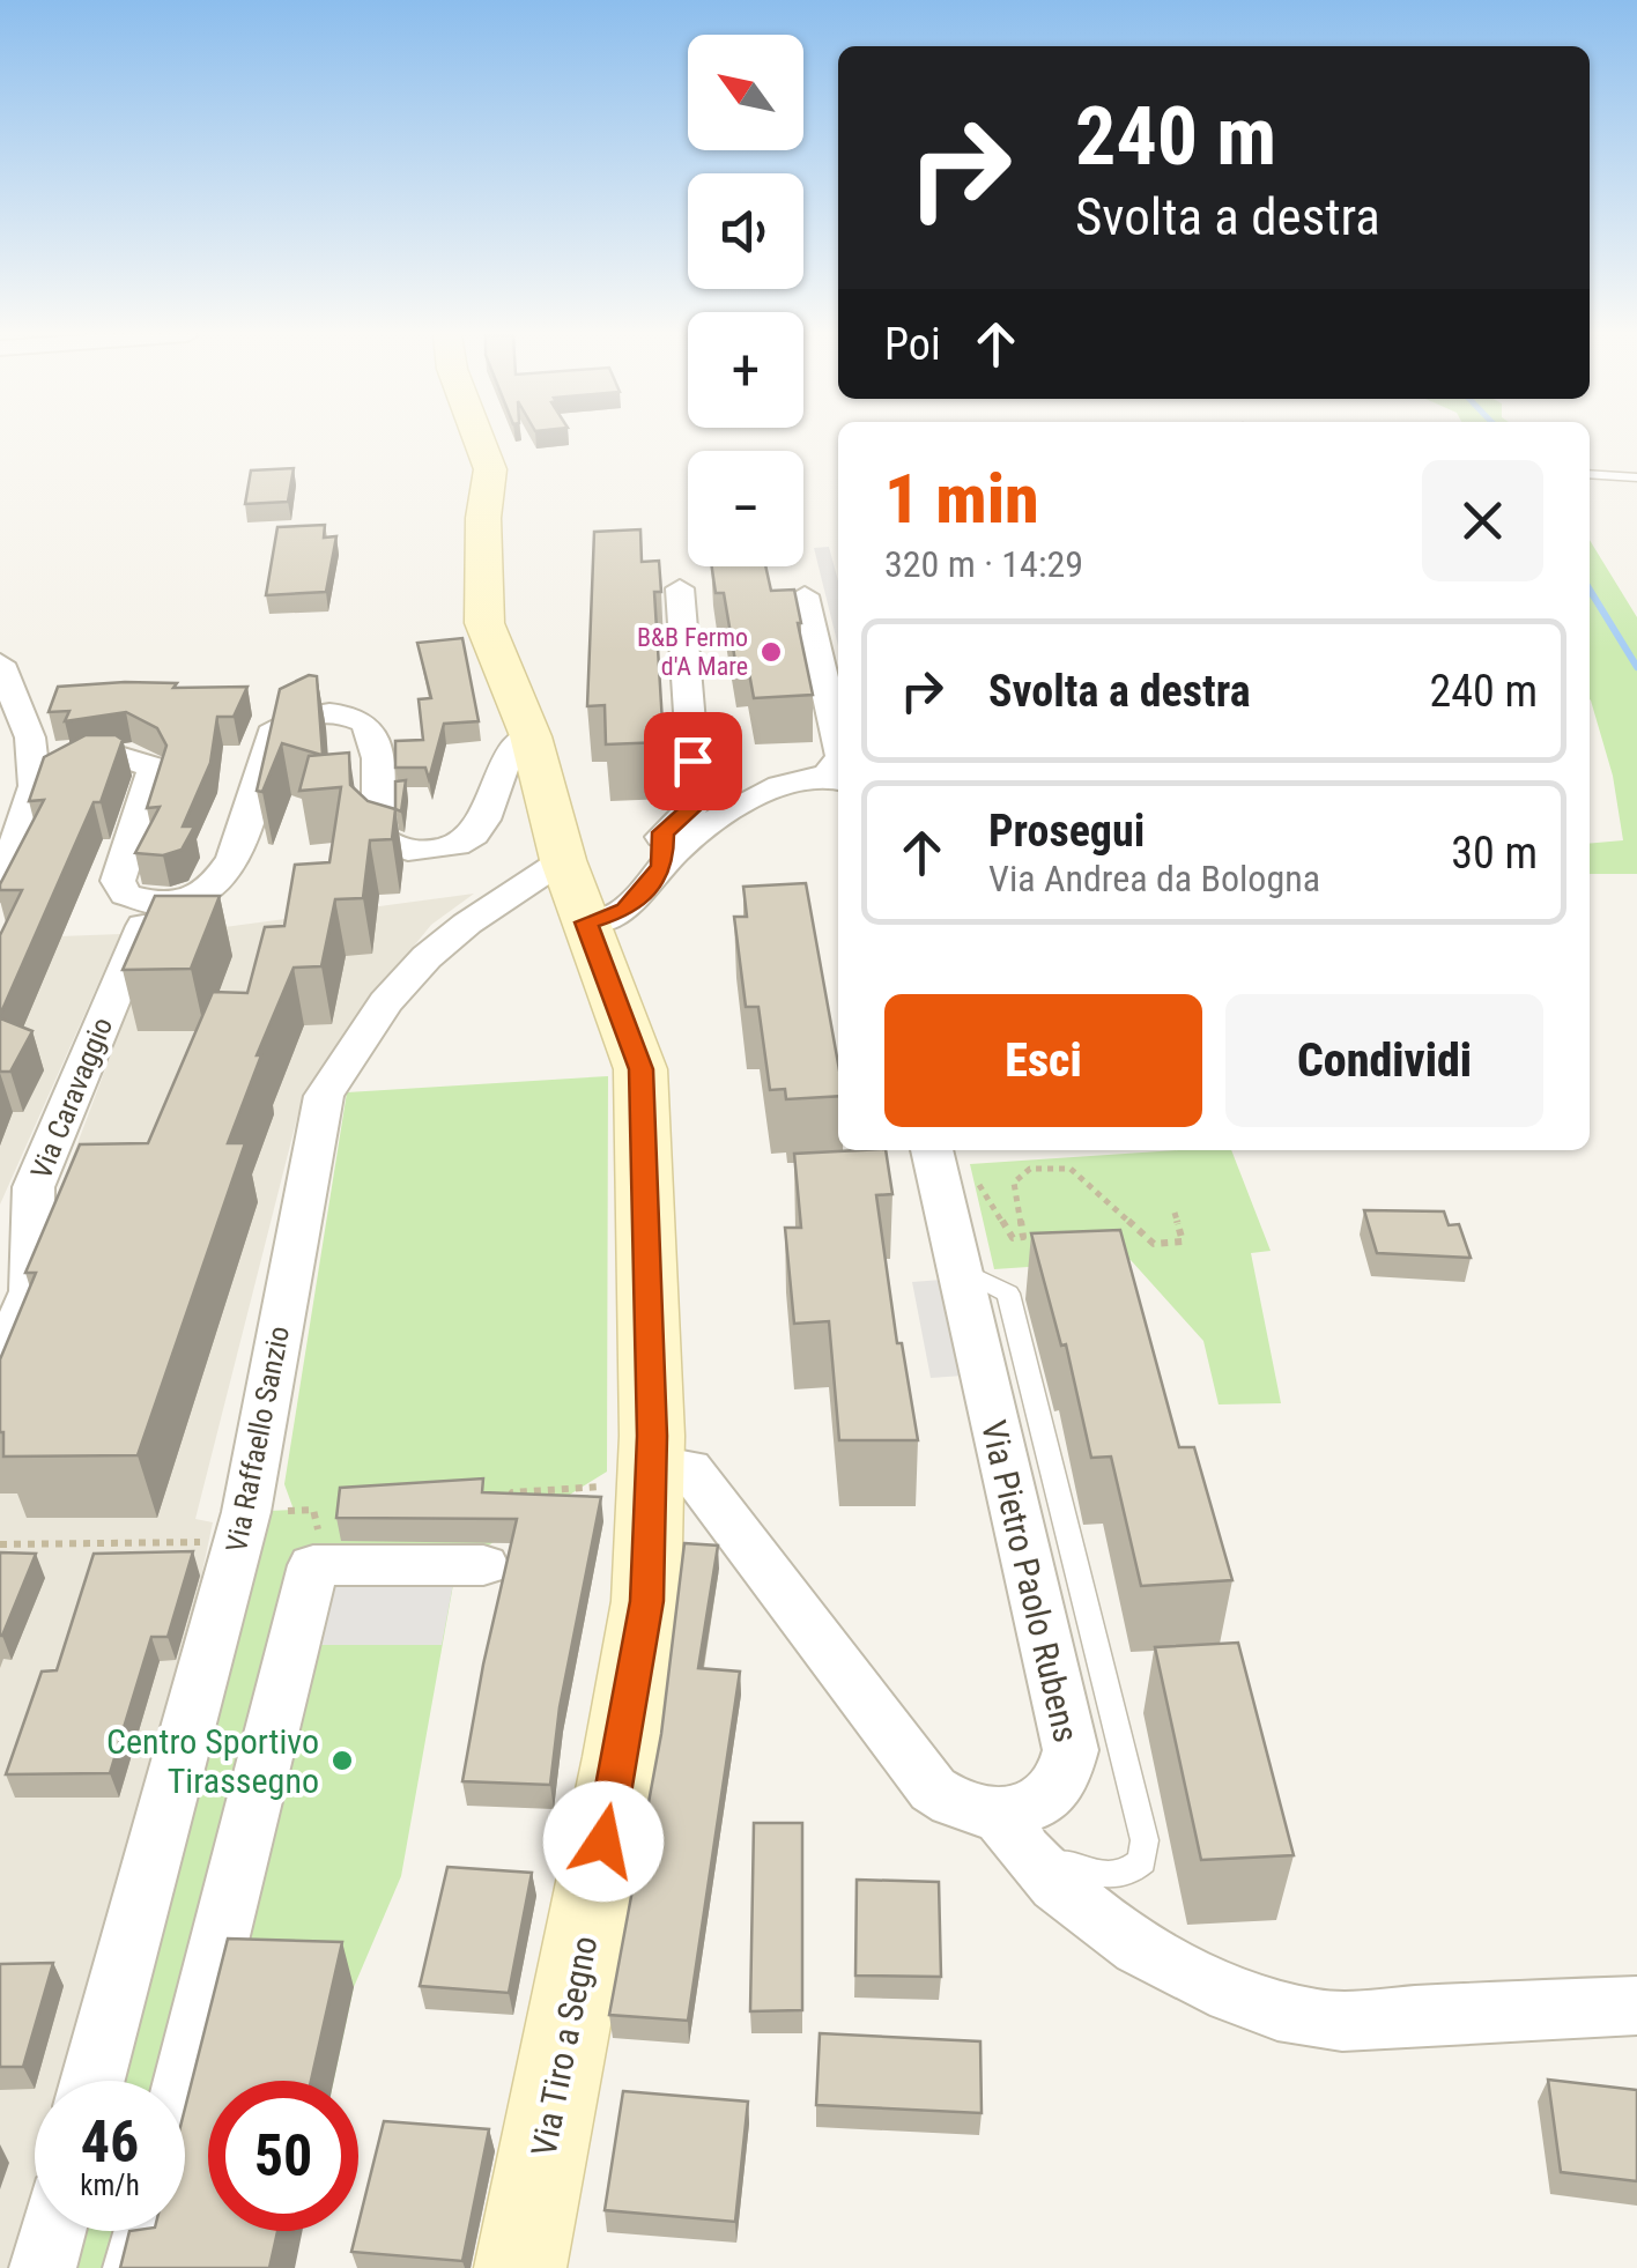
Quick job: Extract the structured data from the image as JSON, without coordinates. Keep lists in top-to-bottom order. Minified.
{"streets":{"main road":["Via Tiro a Segno"],"street":["Via Caravaggio","Via Raffaello Sanzio","Via Pietro Paolo Rubens"]},"crossings":[["Via Raffaello Sanzio","Via Tiro a Segno"]],"places":["B&B Fermo d'A Mare","Centro Sportivo Tirassegno"],"north":"top left","page":{"map_buttons":["+","−"],"turn":["240 m","Svolta a destra"],"then":"Poi","heading":["1 min","320 m · 14:29"],"list":[{"name":"Svolta a destra","value":"240 m"},{"name":"Prosegui","note":"Via Andrea da Bologna","value":"30 m"}],"buttons":["Esci","Condividi"],"speed":"46 km/h","limit":"50"}}
